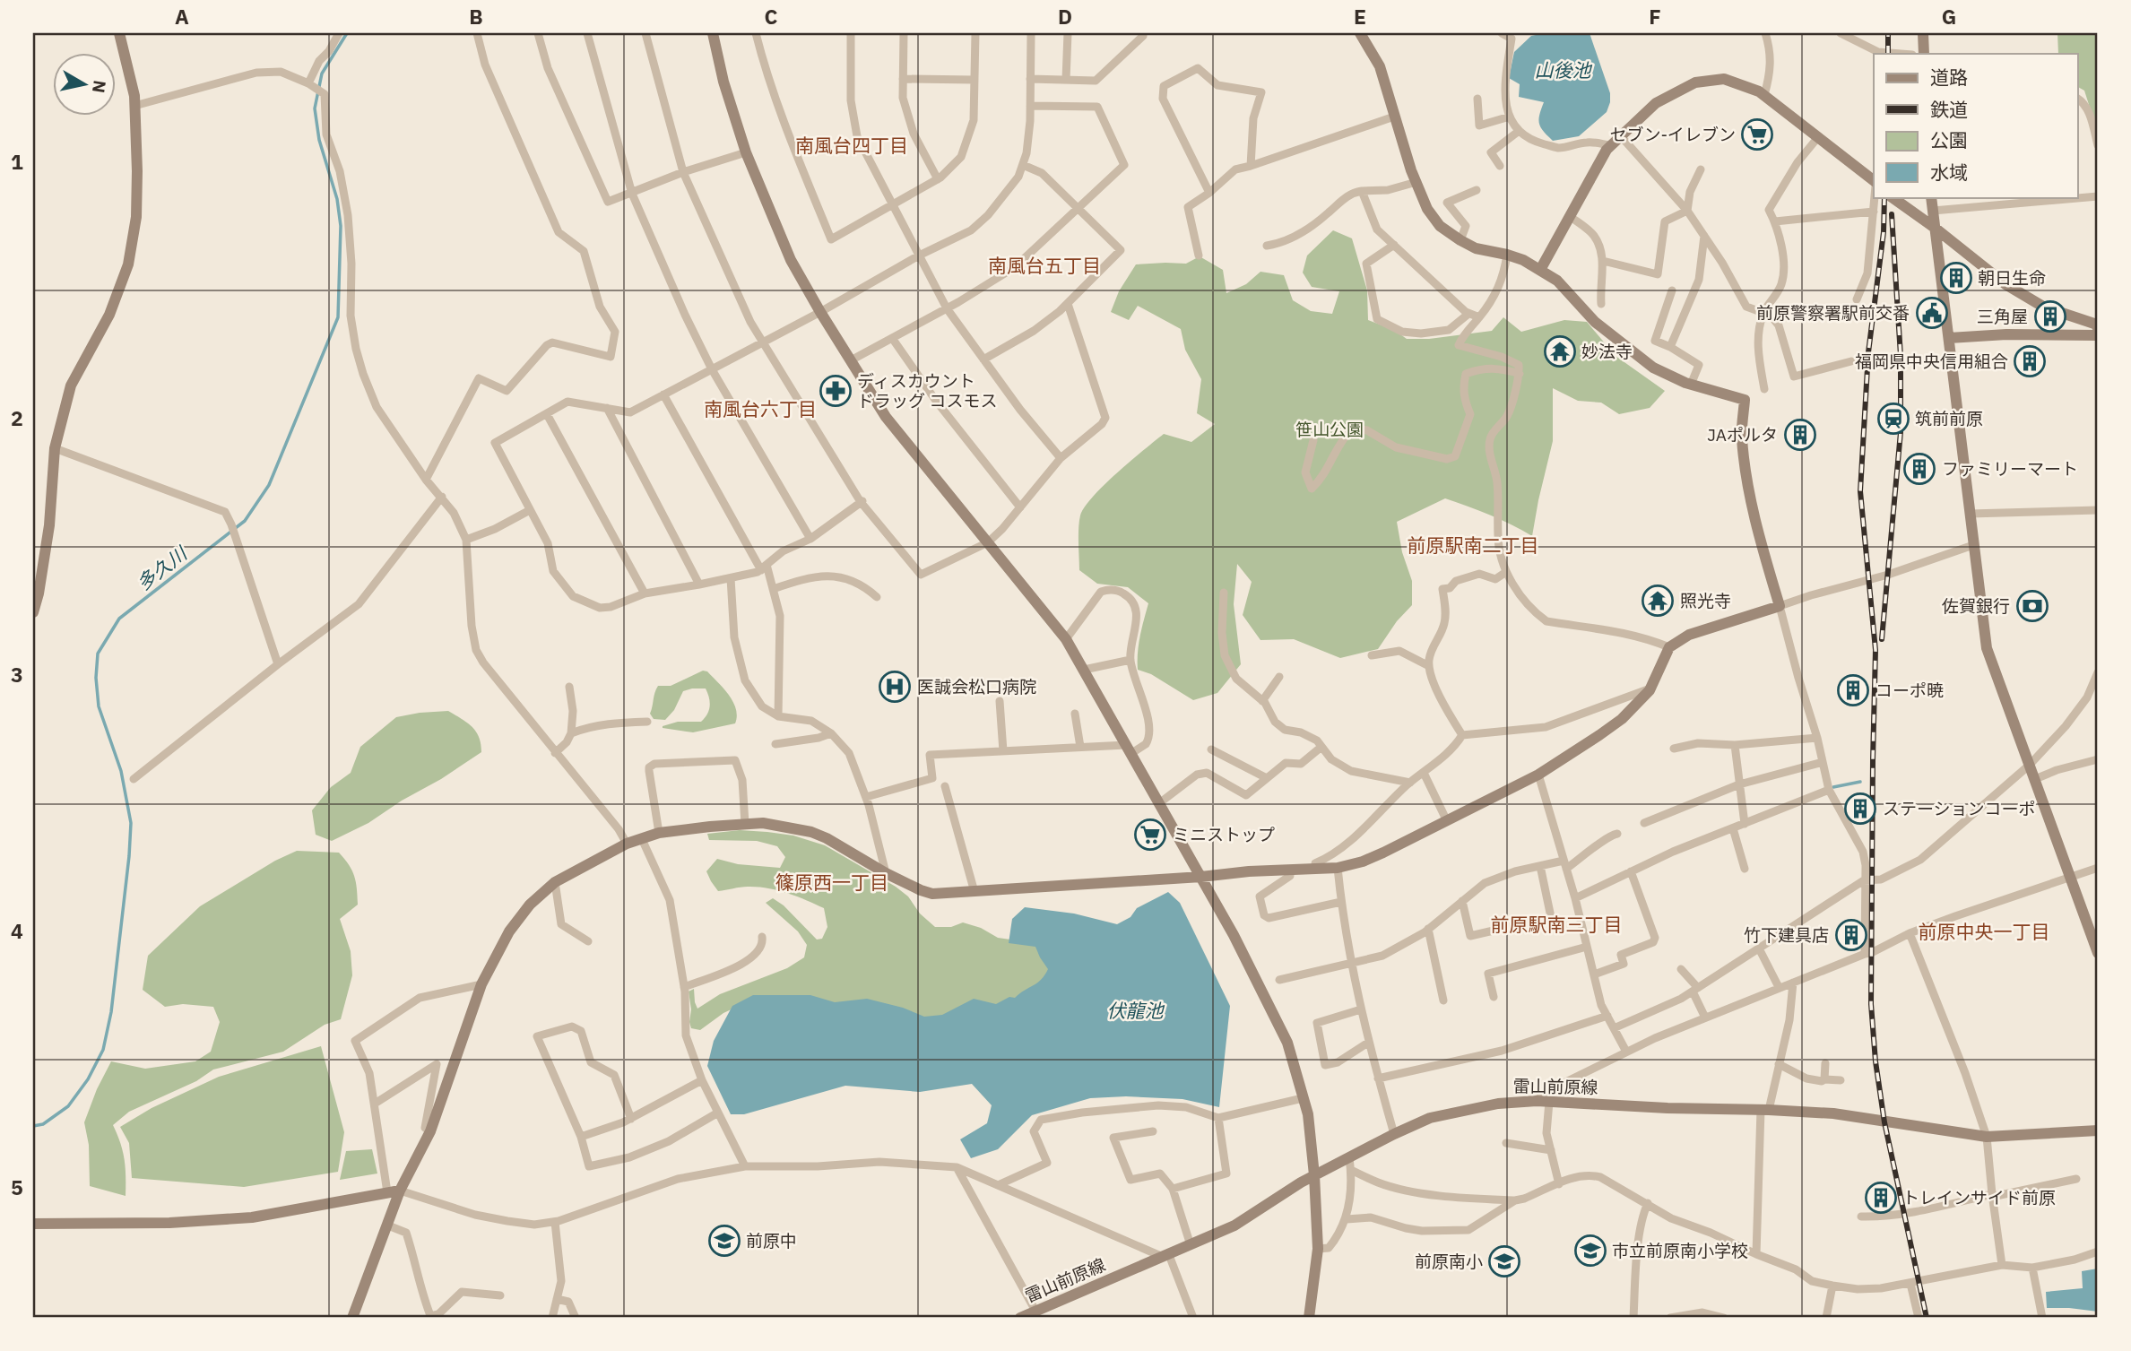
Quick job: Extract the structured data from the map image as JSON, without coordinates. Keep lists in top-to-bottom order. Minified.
{"streets":{"street":["雷山前原線"]},"districts":["南風台四丁目","南風台五丁目","南風台六丁目","前原駅南二丁目","篠原西一丁目","前原駅南三丁目","前原中央一丁目"],"water":["山後池","多久川","伏龍池"],"parks":["笹山公園"],"places":{"supermarket":["セブン-イレブン","ミニストップ"],"building":["朝日生命","三角屋","福岡県中央信用組合","JAポルタ","ファミリーマート","コーポ暁","ステーションコーポ","竹下建具店","トレインサイド前原"],"public building":["前原警察署駅前交番"],"temple":["妙法寺","照光寺"],"pharmacy":["ディスカウント ドラッグ コスモス"],"station":["筑前前原"],"bank":["佐賀銀行"],"hospital":["医誠会松口病院"],"school or university":["前原中","市立前原南小学校","前原南小"]},"legend":["道路","鉄道","公園","水域"],"north":"right","grid":{"columns":["A","B","C","D","E","F","G"],"rows":["1","2","3","4","5"]}}
